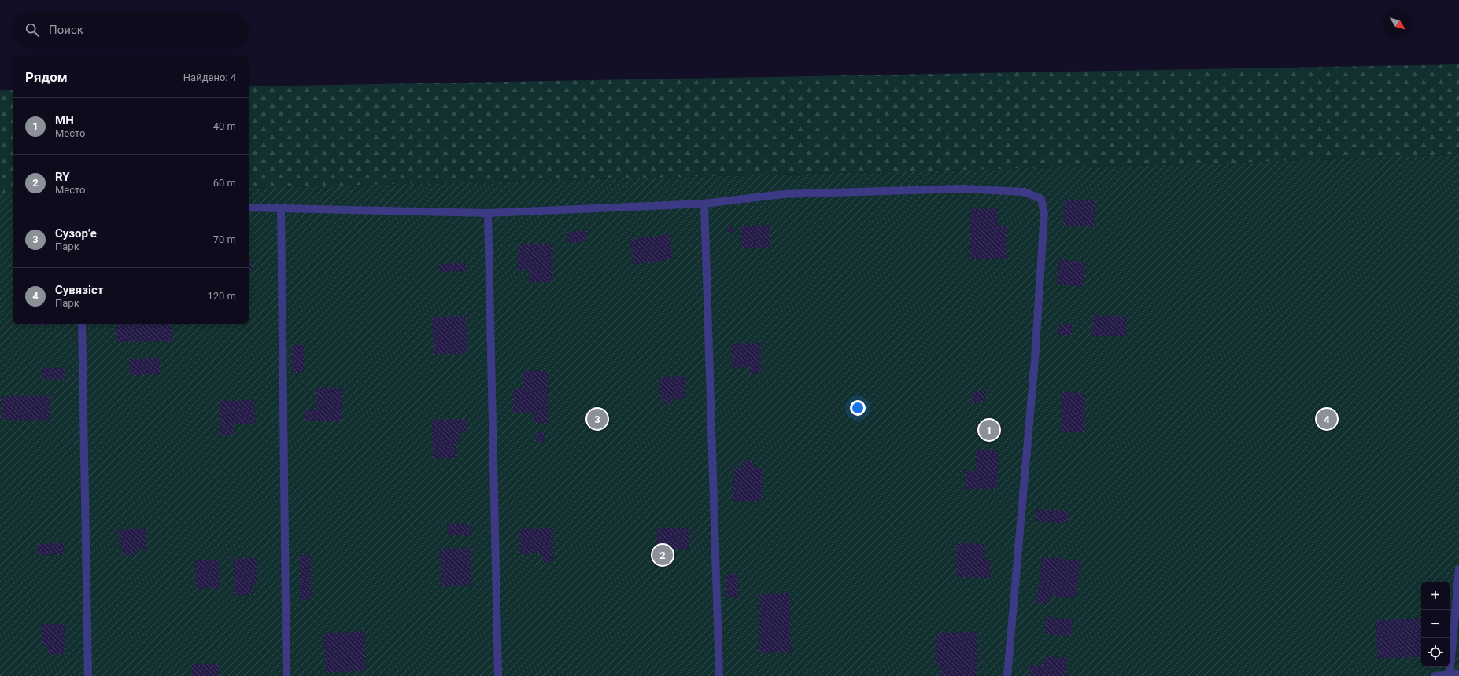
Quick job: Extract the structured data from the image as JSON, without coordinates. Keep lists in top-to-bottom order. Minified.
{"north":"bottom right","page":{"search":"Поиск","heading":["Рядом","Найдено: 4"],"list":[{"mark":"1","name":"МН","note":"Место","value":"40 m"},{"mark":"2","name":"RY","note":"Место","value":"60 m"},{"mark":"3","name":"Сузорʼе","note":"Парк","value":"70 m"},{"mark":"4","name":"Сувязіст","note":"Парк","value":"120 m"}],"pins":["3","4","1","2"],"map_buttons":["+","−"]}}
